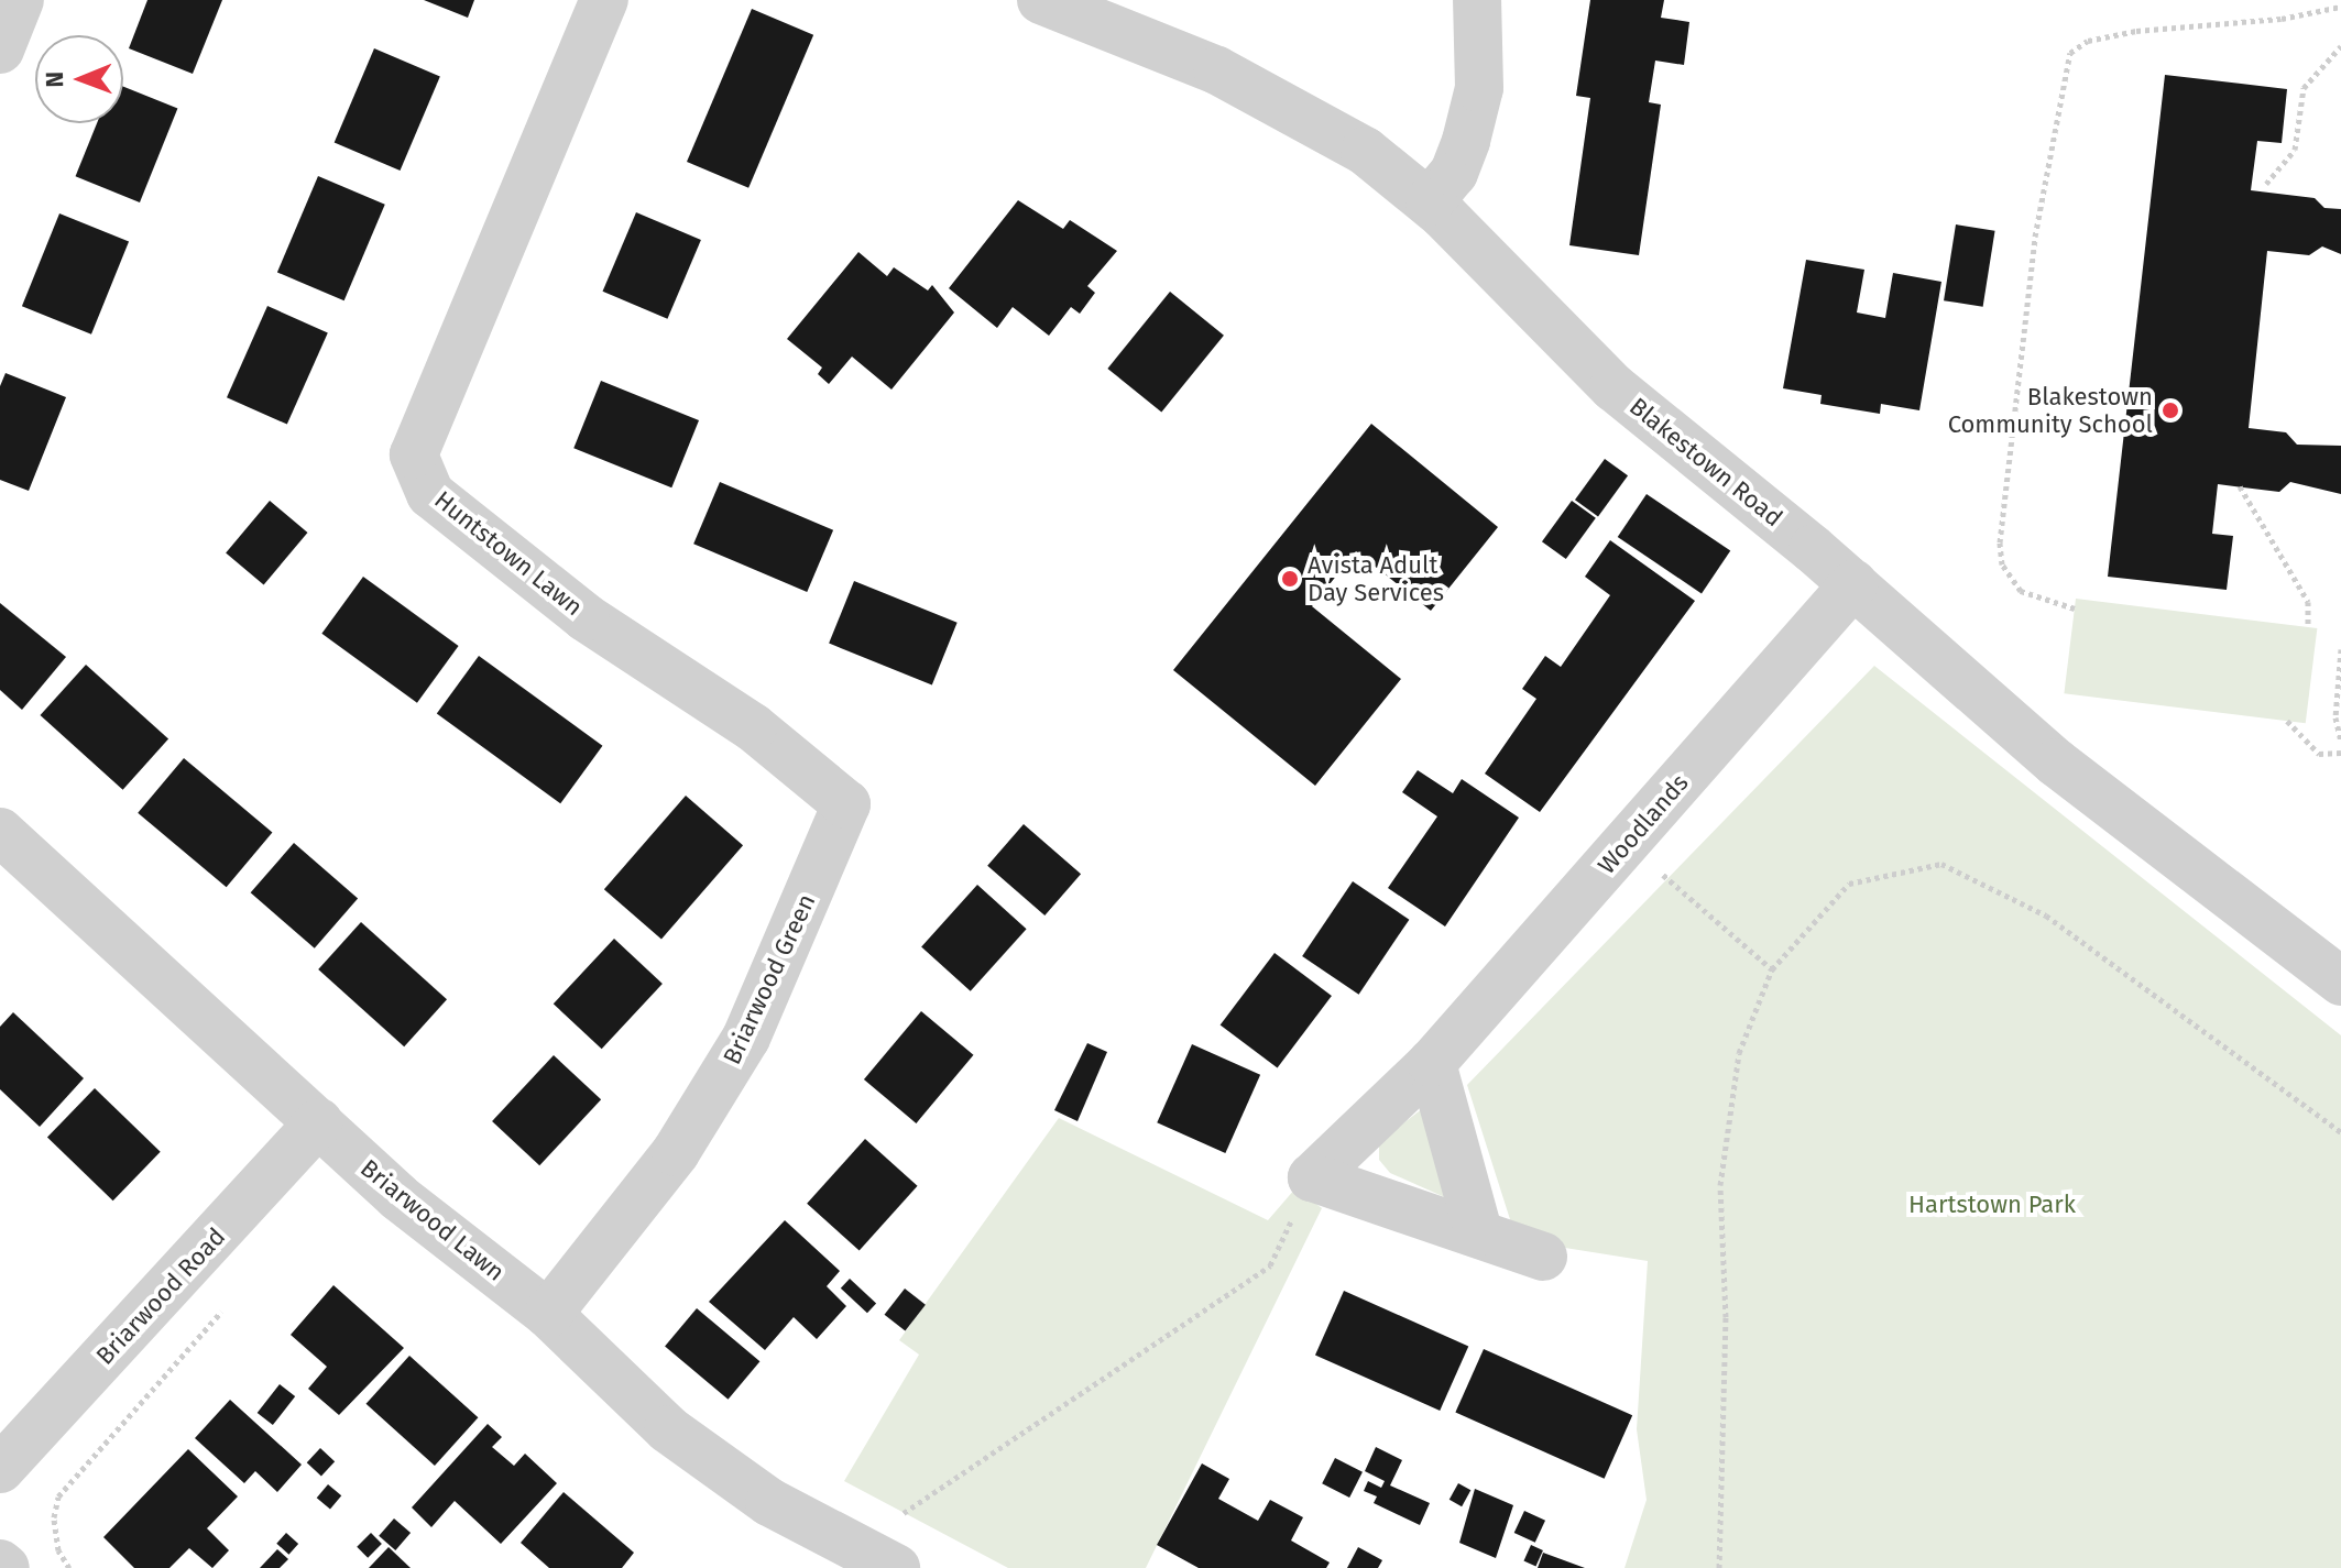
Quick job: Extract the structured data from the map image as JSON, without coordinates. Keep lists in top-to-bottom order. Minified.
{"streets":{"street":["Blakestown Road","Huntstown Lawn","Woodlands","Briarwood Green","Briarwood Lawn","Briarwood Road"]},"crossings":[["Blakestown Road","Woodlands"],["Huntstown Lawn","Briarwood Green"],["Briarwood Green","Briarwood Lawn"],["Briarwood Lawn","Briarwood Road"]],"parks":["Hartstown Park"],"places":["Blakestown Community School","Avista Adult Day Services"],"north":"left"}
